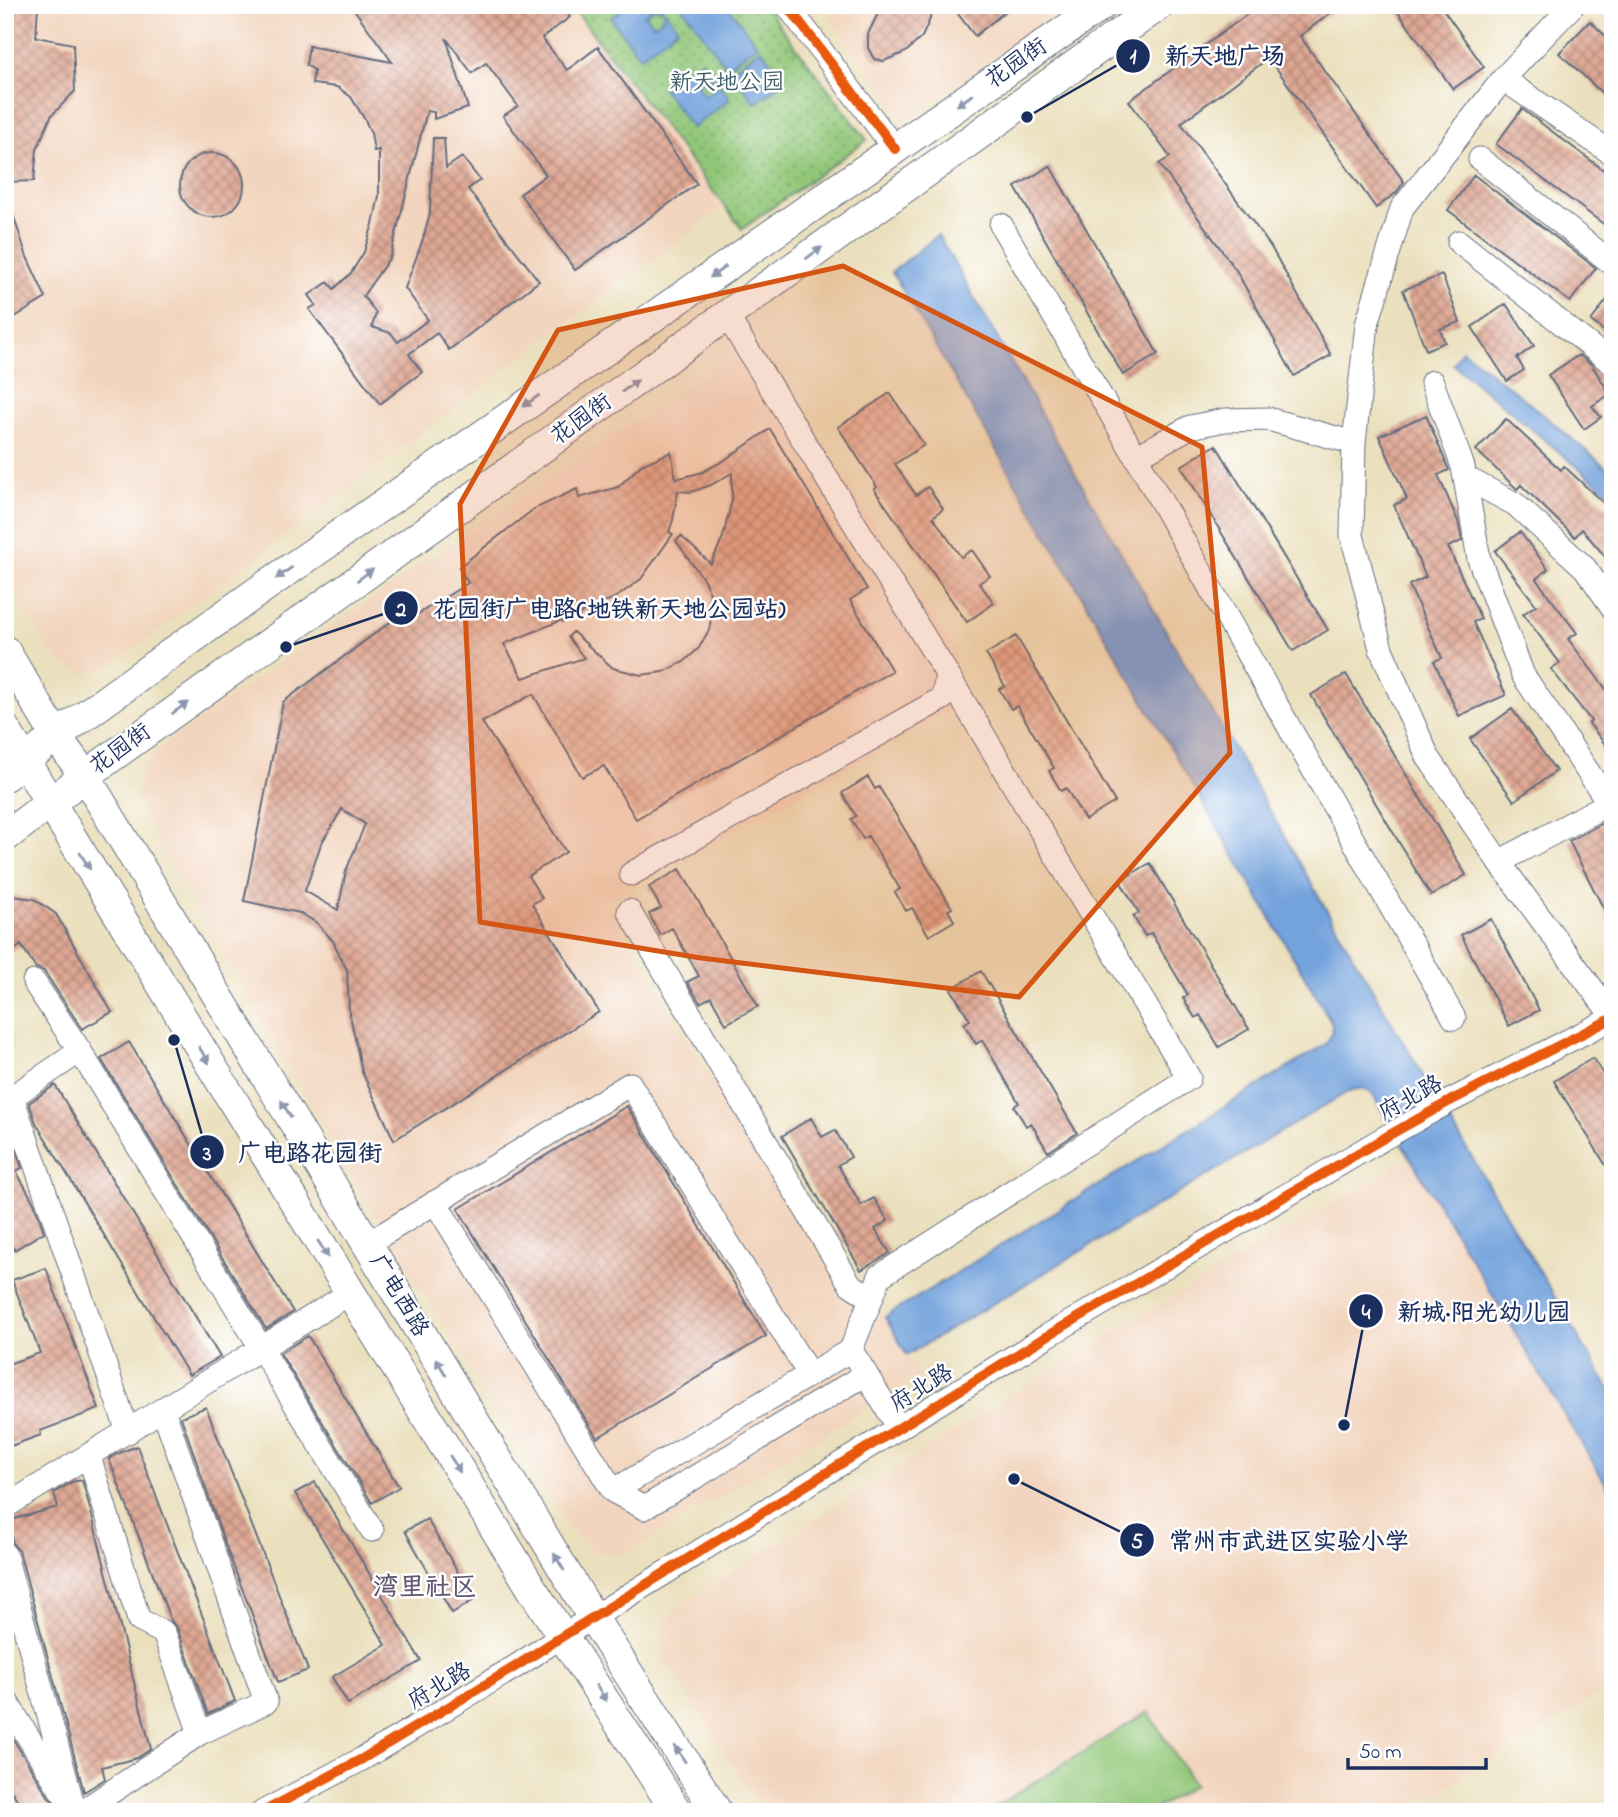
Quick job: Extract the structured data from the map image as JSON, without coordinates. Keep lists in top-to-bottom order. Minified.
{"streets":{"main road":["花园街","广电西路"],"street":["府北路"]},"crossings":[["花园街","广电西路"],["府北路","广电西路"]],"districts":["湾里社区"],"parks":["新天地公园"],"places":["新天地广场","花园街广电路(地铁新天地公园站)","广电路花园街","新城·阳光幼儿园","常州市武进区实验小学"],"scale_bar":"50 m"}
